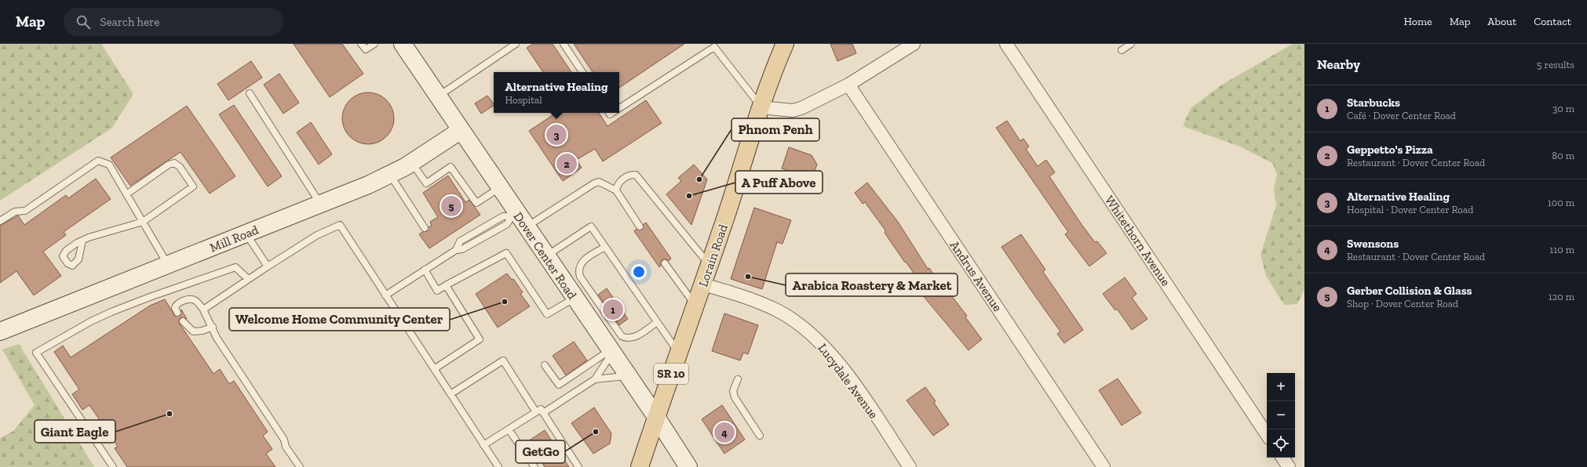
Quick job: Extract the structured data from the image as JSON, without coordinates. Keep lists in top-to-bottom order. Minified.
{"streets":{"main road":["Lorain Road","SR 10"],"street":["Mill Road","Whitethorn Avenue","Dover Center Road","Andrus Avenue","Lucydale Avenue"]},"crossings":[["Mill Road","Dover Center Road"],["Dover Center Road","Lorain Road"],["Lorain Road","Lucydale Avenue"]],"places":["Phnom Penh","A Puff Above","Arabica Roastery & Market","Welcome Home Community Center","Giant Eagle","GetGo"],"page":{"header":"Map","search":"Search here","nav":["Home","Map","About","Contact"],"heading":["Nearby","5 results"],"popup":["Alternative Healing","Hospital"],"list":[{"mark":"1","name":"Starbucks","note":"Café · Dover Center Road","value":"30 m"},{"mark":"2","name":"Geppetto's Pizza","note":"Restaurant · Dover Center Road","value":"80 m"},{"mark":"3","name":"Alternative Healing","note":"Hospital · Dover Center Road","value":"100 m"},{"mark":"4","name":"Swensons","note":"Restaurant · Dover Center Road","value":"110 m"},{"mark":"5","name":"Gerber Collision & Glass","note":"Shop · Dover Center Road","value":"120 m"}],"pins":["3","2","5","1","4"],"map_buttons":["+","−"]}}
